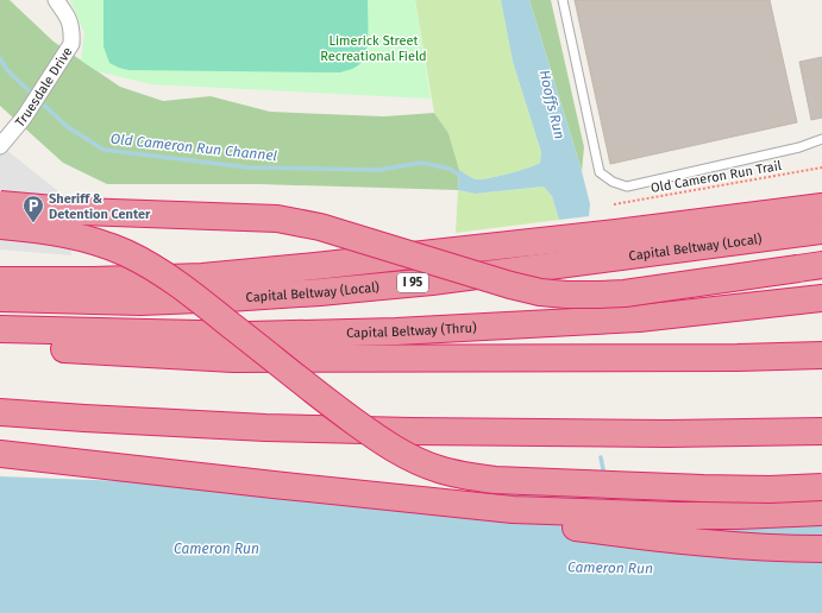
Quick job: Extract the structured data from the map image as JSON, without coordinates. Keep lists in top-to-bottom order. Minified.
{"streets":{"highway":["Capital Beltway (Local)","I 95","Capital Beltway (Thru)"],"street":["Truesdale Drive"],"path":["Old Cameron Run Trail"]},"water":["Hooffs Run","Old Cameron Run Channel","Cameron Run"],"parks":["Limerick Street Recreational Field"],"places":{"parking":["Sheriff & Detention Center"]}}
